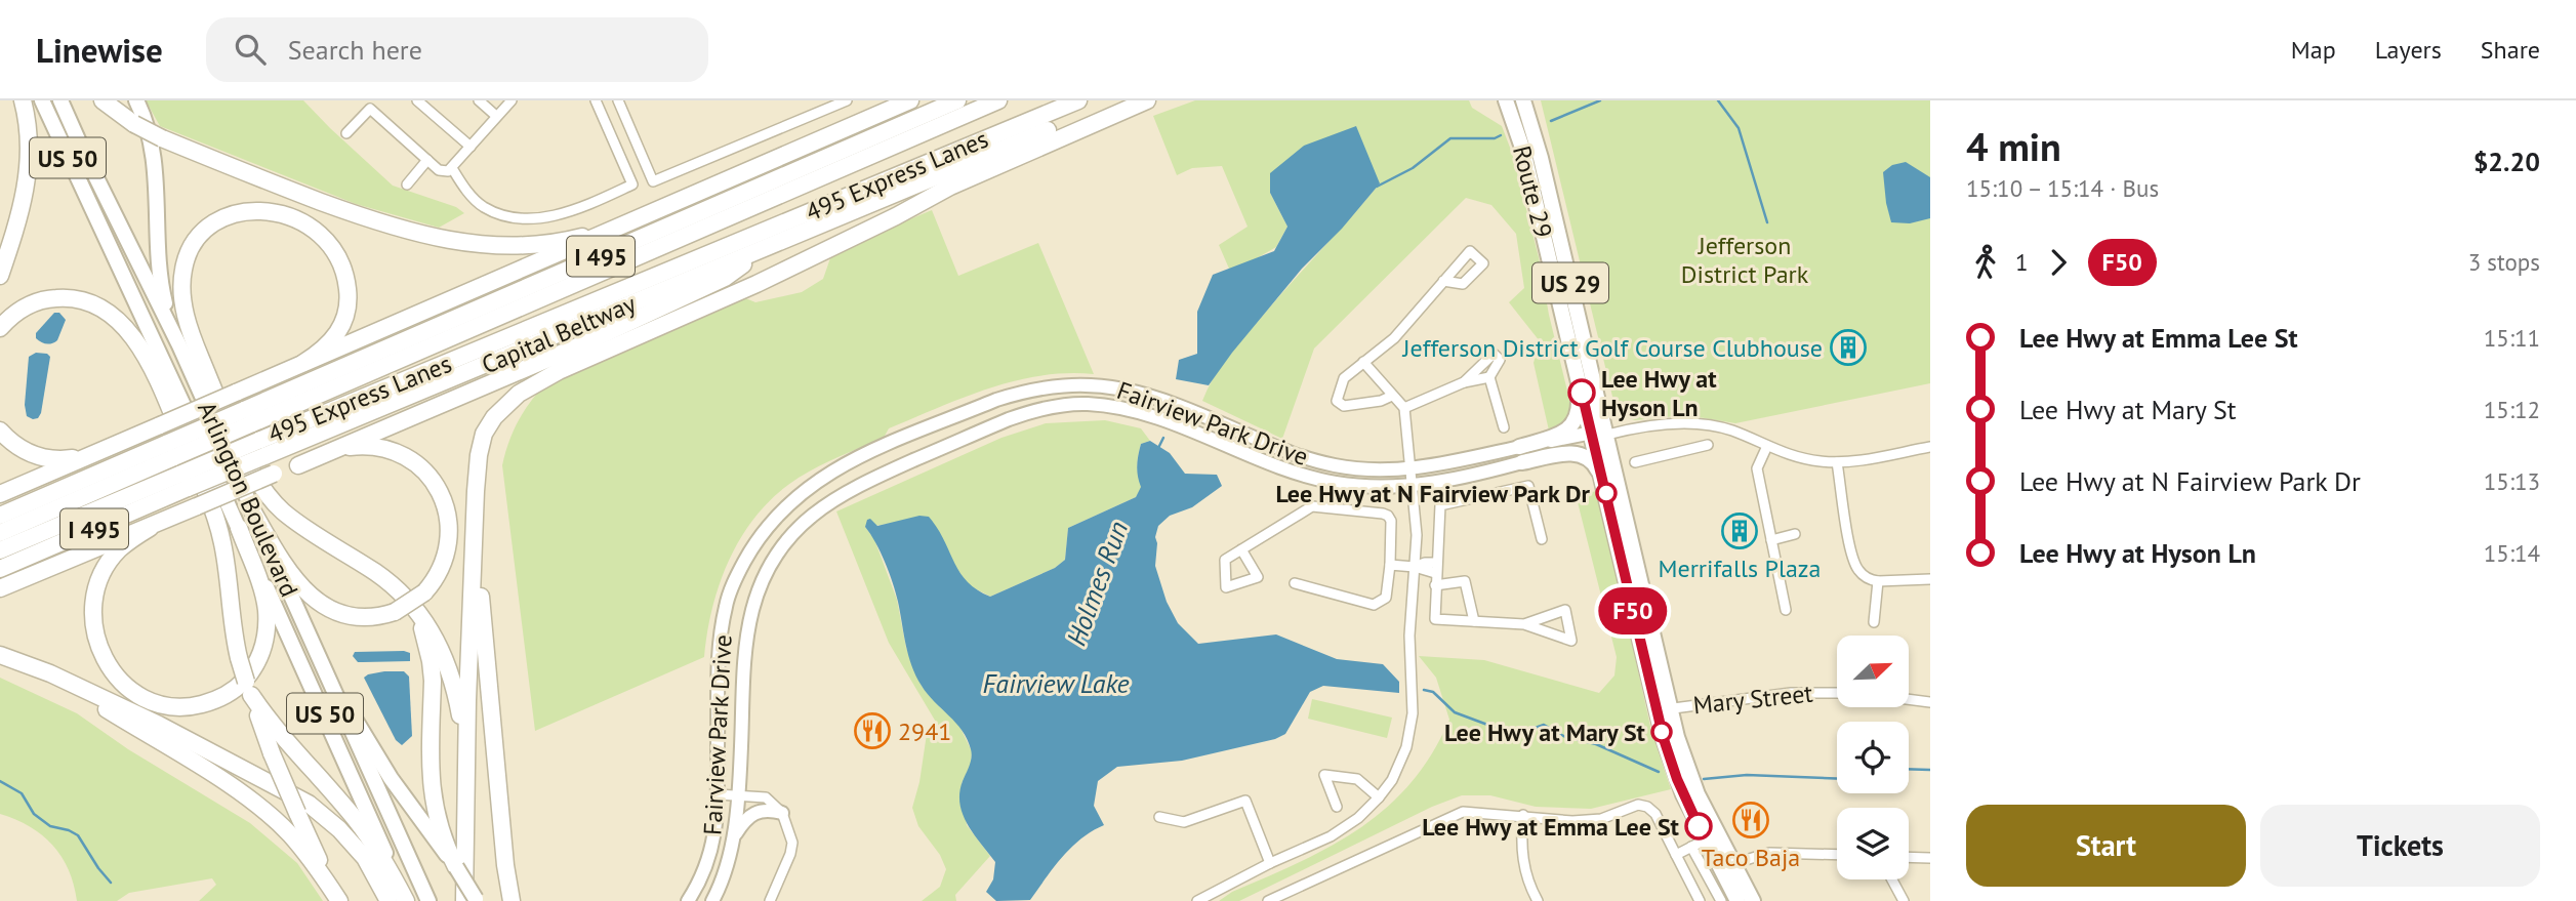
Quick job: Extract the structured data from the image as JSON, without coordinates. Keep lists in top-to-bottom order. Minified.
{"streets":{"highway":["495 Express Lanes","I 495","Capital Beltway"],"main road":["US 50","Route 29","US 29","Fairview Park Drive","Arlington Boulevard"],"street":["Mary Street"]},"crossings":[["495 Express Lanes","I 495"],["495 Express Lanes","Capital Beltway"],["Route 29","Fairview Park Drive"],["Route 29","Mary Street"],["I 495","Capital Beltway"]],"water":["Holmes Run","Fairview Lake"],"parks":["Jefferson District Park"],"places":{"building":["Jefferson District Golf Course Clubhouse","Merrifalls Plaza"],"other":["Lee Hwy at Hyson Ln","Lee Hwy at N Fairview Park Dr","Lee Hwy at Mary St","Lee Hwy at Emma Lee St"],"restaurant":["2941","Taco Baja"]},"lines":["bus line F50"],"north":"top right","page":{"header":"Linewise","search":"Search here","nav":["Map","Layers","Share"],"on_map":"F50","heading":["4 min","15:10 – 15:14 · Bus","$2.20"],"legs":["1","F50","3 stops"],"list":[{"name":"Lee Hwy at Emma Lee St","value":"15:11"},{"name":"Lee Hwy at Mary St","value":"15:12"},{"name":"Lee Hwy at N Fairview Park Dr","value":"15:13"},{"name":"Lee Hwy at Hyson Ln","value":"15:14"}],"buttons":["Start","Tickets"]}}
